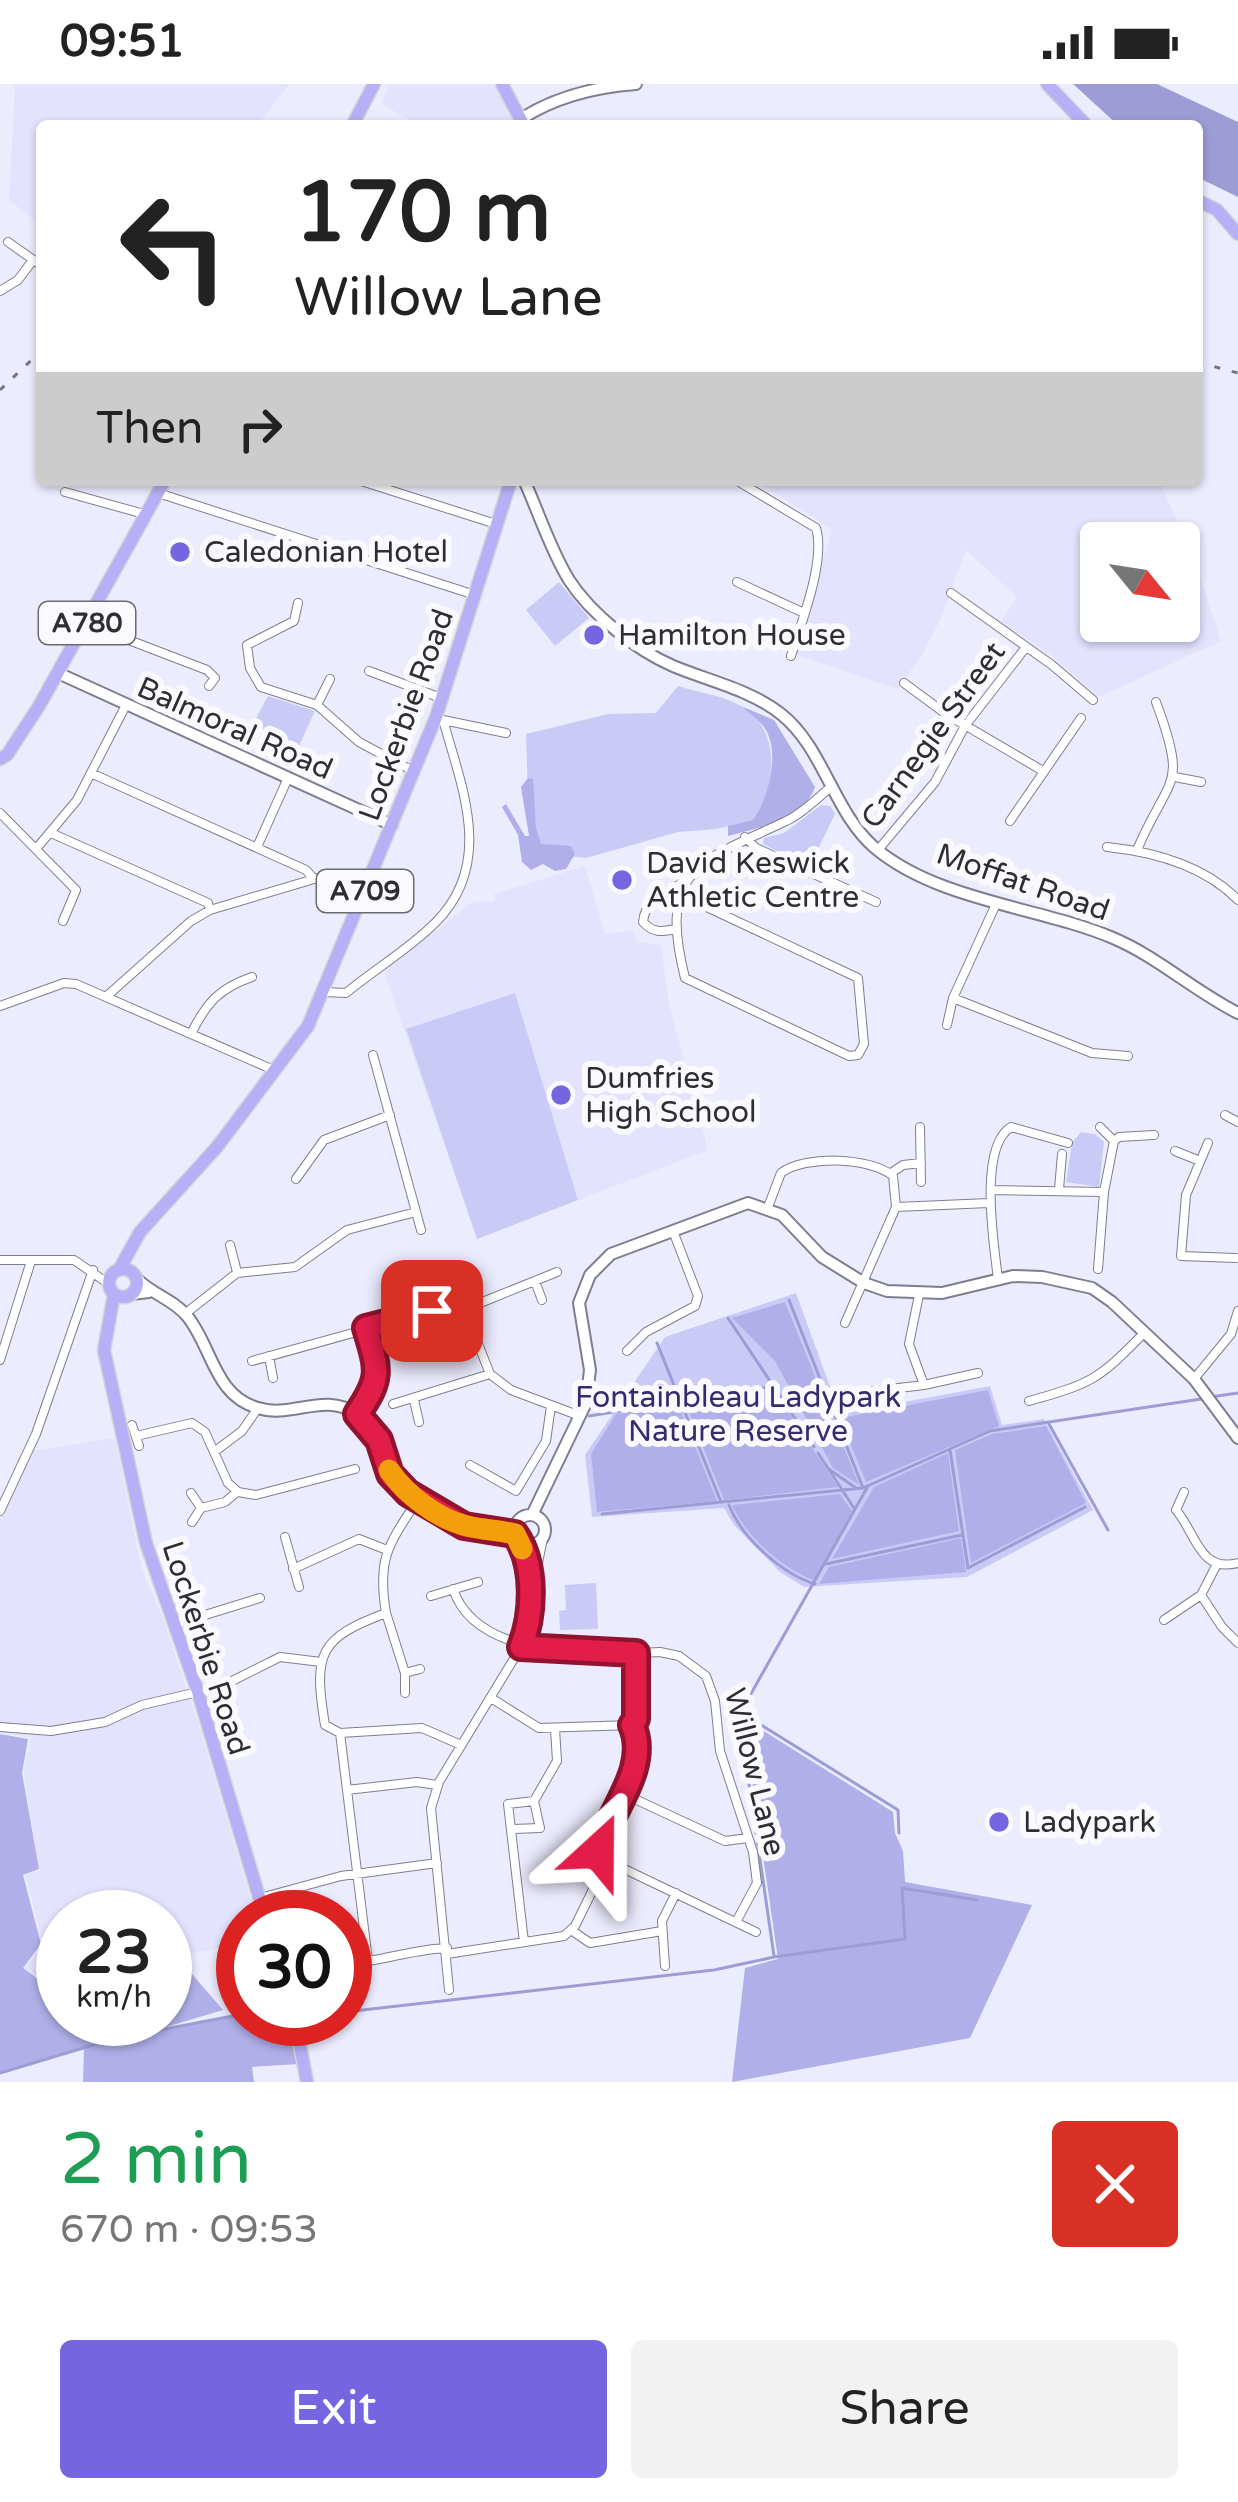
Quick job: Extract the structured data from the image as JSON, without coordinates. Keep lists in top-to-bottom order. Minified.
{"streets":{"main road":["A780","Lockerbie Road","A709"],"street":["Balmoral Road","Carnegie Street","Moffat Road","Willow Lane"]},"crossings":[["A780","Balmoral Road"],["Lockerbie Road","Balmoral Road"],["Carnegie Street","Moffat Road"]],"parks":["Fontainbleau Ladypark Nature Reserve"],"places":["Caledonian Hotel","Hamilton House","David Keswick Athletic Centre","Dumfries High School","Ladypark"],"north":"bottom right","page":{"status":"09:51","turn":["170 m","Willow Lane"],"then":"Then","speed":"23 km/h","limit":"30","heading":["2 min","670 m · 09:53"],"buttons":["Exit","Share"]}}
